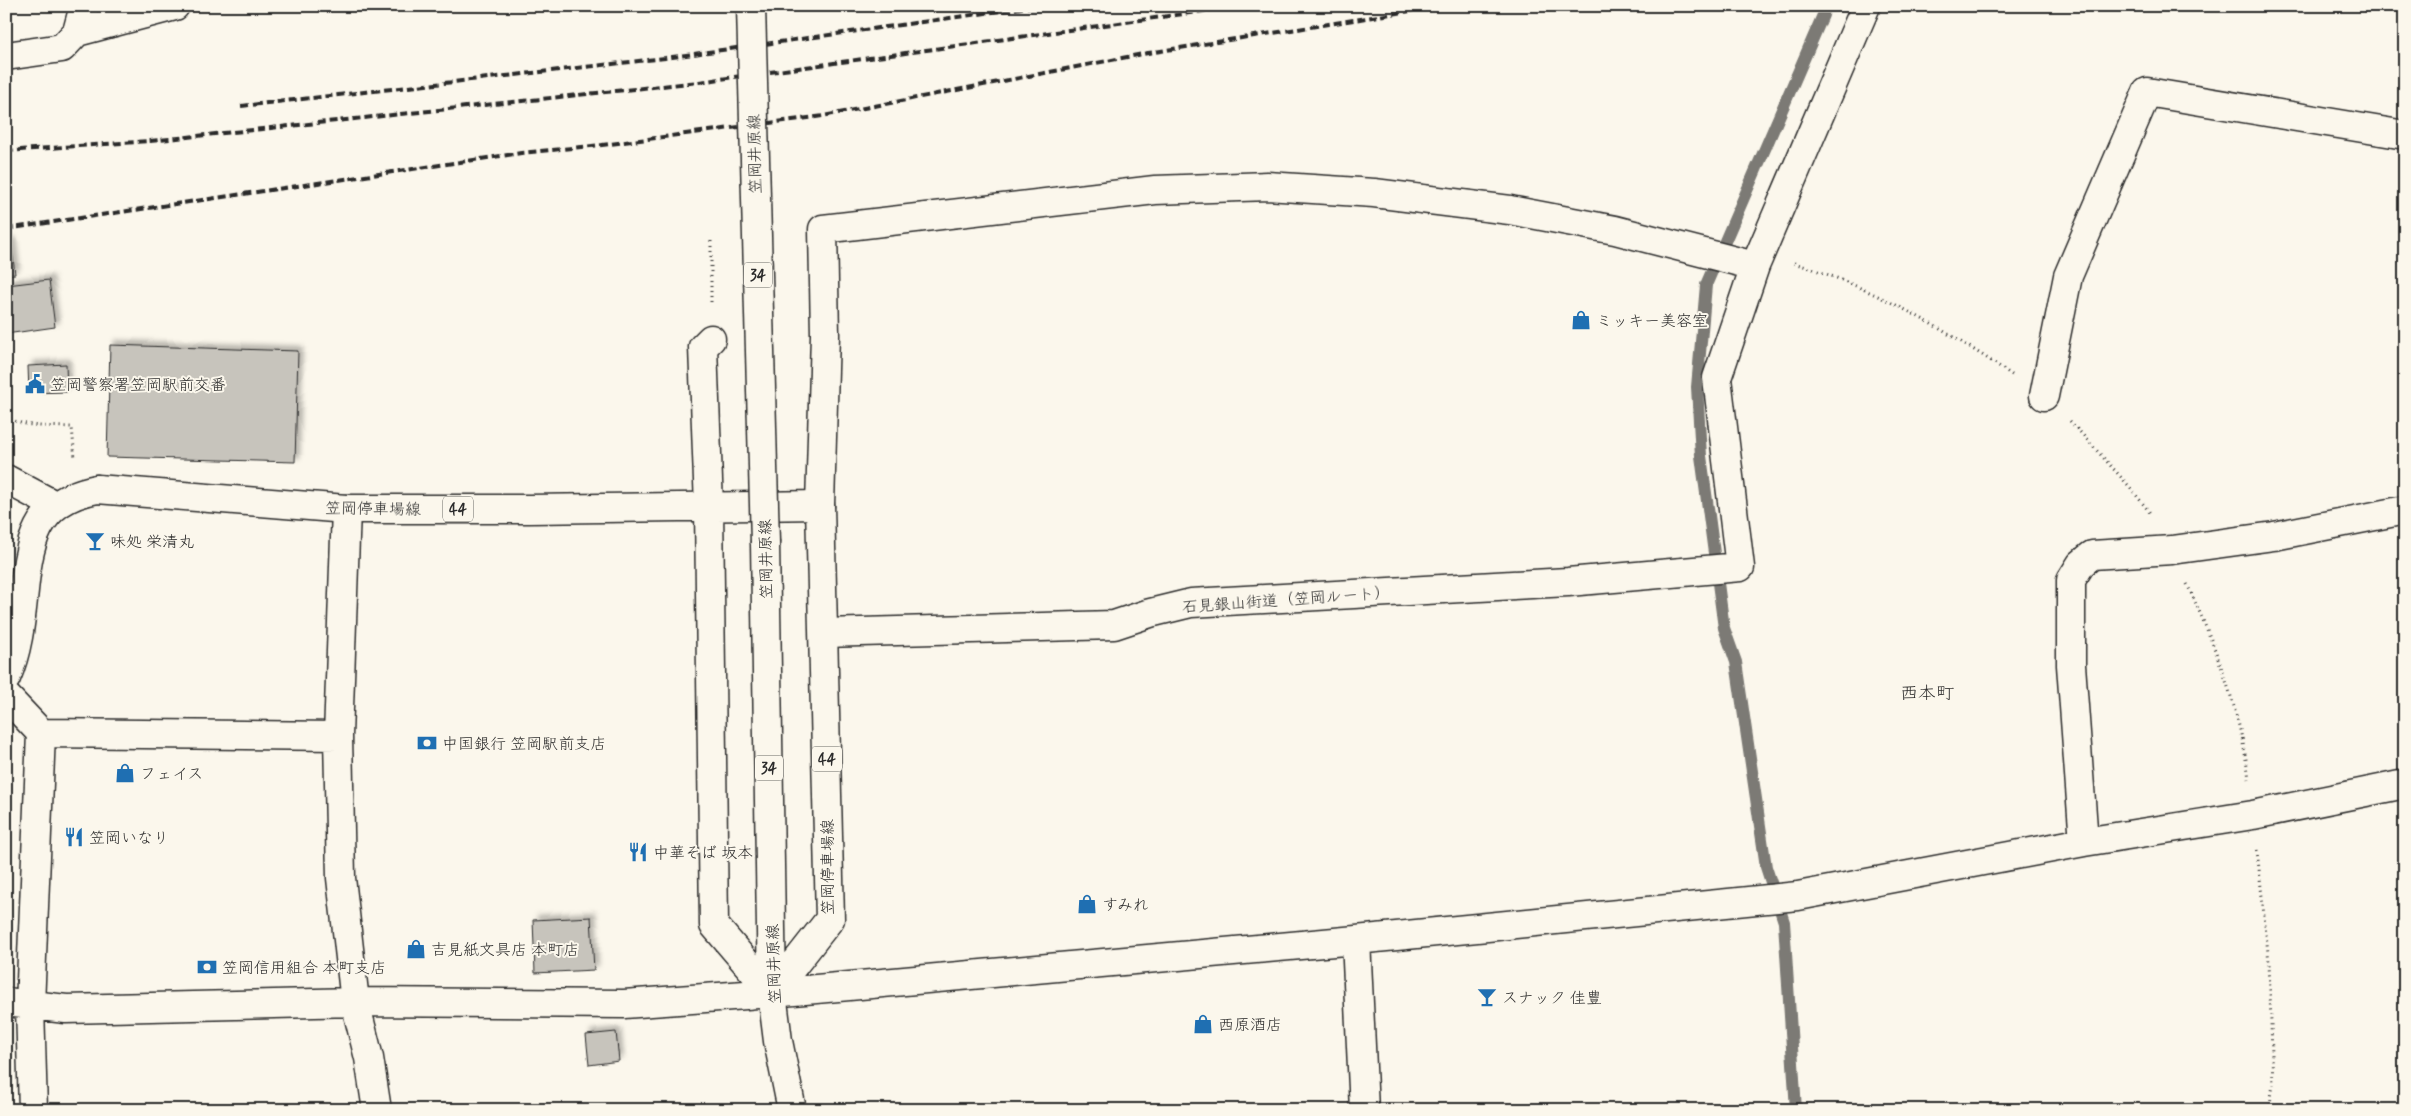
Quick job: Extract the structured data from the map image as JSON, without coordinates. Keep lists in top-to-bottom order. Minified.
{"streets":{"street":["笠岡井原線","34","笠岡停車場線","44","石見銀山街道（笠岡ルート）"]},"crossings":[["笠岡井原線","笠岡停車場線"],["笠岡停車場線","石見銀山街道（笠岡ルート）"]],"districts":["西本町"],"places":{"shop":["ミッキー美容室","フェイス","すみれ","吉見紙文具店 本町店","西原酒店"],"public building":["笠岡警察署笠岡駅前交番"],"bar":["味処 栄清丸","スナック 佳豊"],"bank":["中国銀行 笠岡駅前支店","笠岡信用組合 本町支店"],"restaurant":["笠岡いなり","中華そば 坂本"]}}
